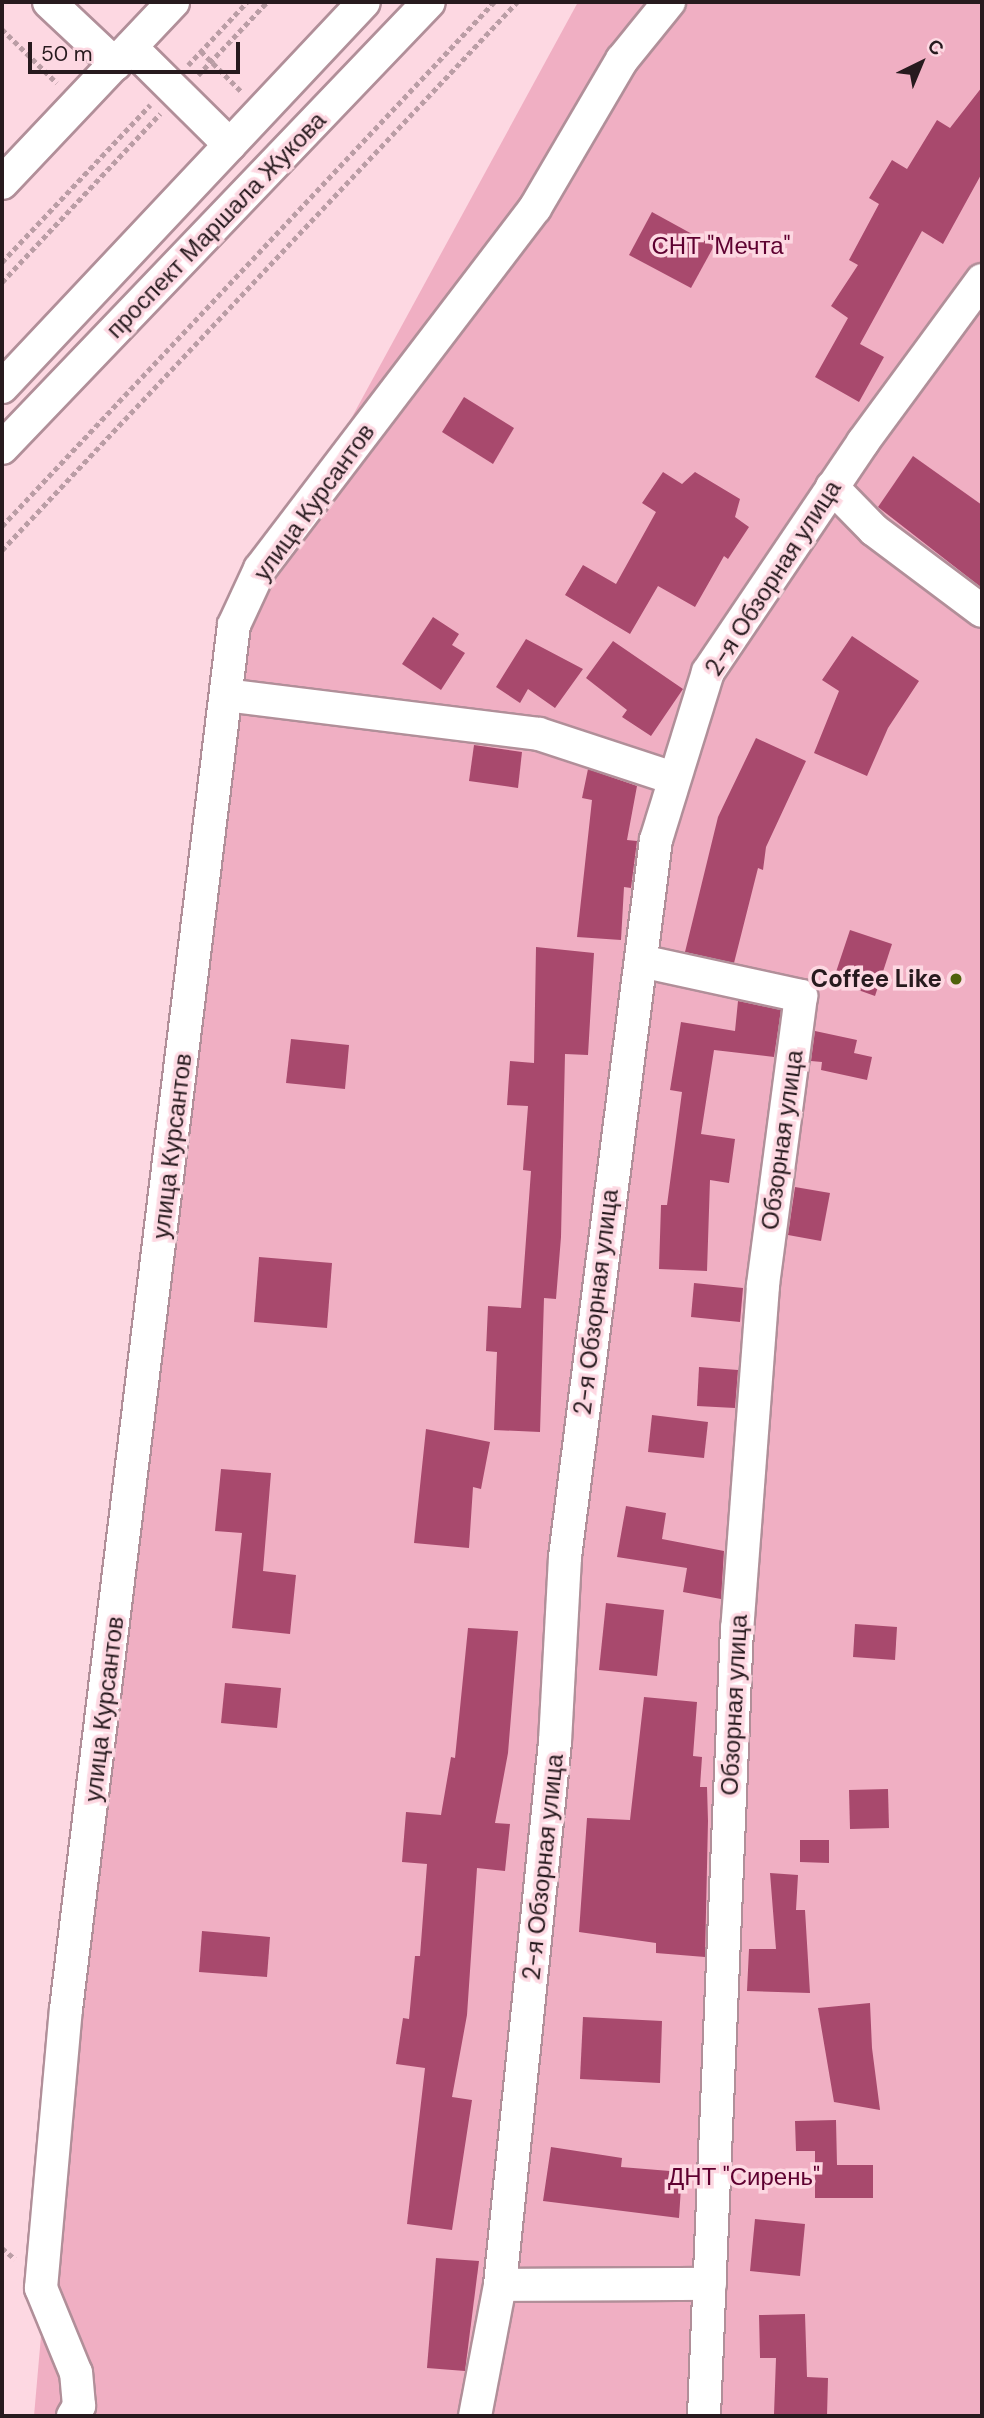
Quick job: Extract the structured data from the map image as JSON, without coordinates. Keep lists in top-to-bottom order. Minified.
{"streets":{"street":["проспект Маршала Жукова","улица Курсантов","2-я Обзорная улица","Обзорная улица"]},"crossings":[["2-я Обзорная улица","Обзорная улица"]],"parks":["СНТ \"Мечта\"","ДНТ \"Сирень\""],"places":["Coffee Like"],"scale_bar":"50 m","north":"top right"}
